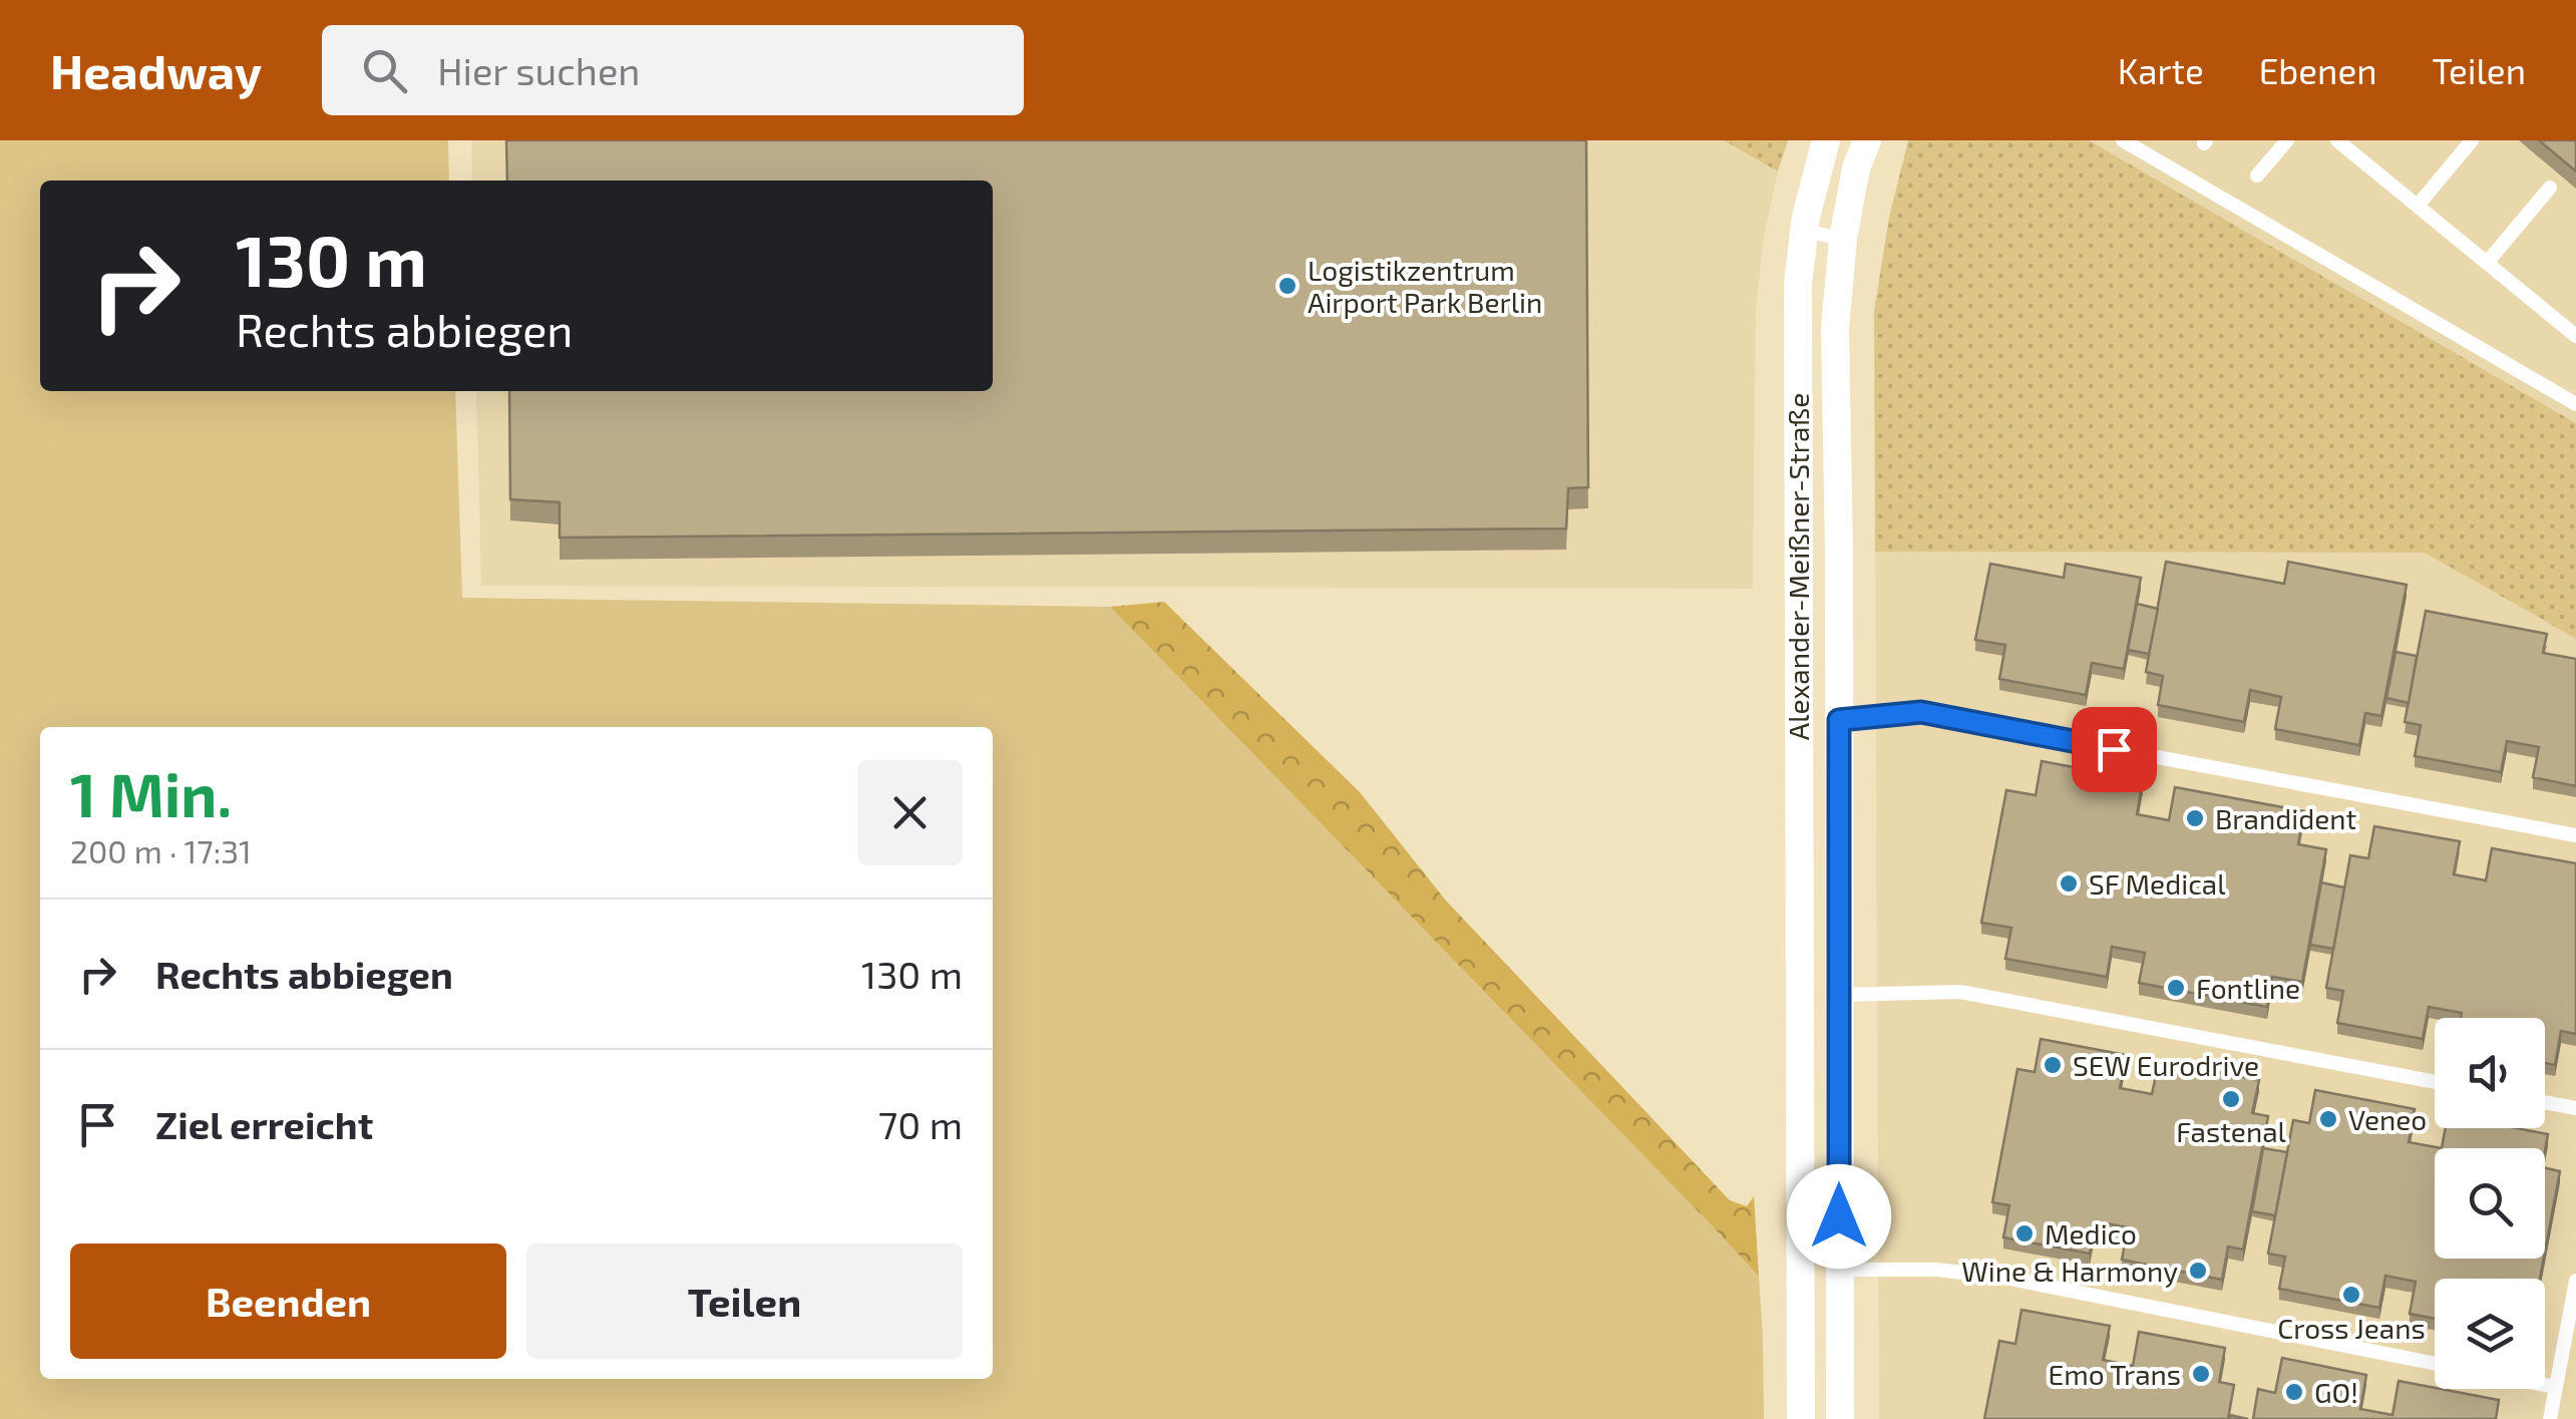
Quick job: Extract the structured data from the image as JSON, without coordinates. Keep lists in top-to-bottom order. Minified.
{"streets":{"street":["Alexander-Meißner-Straße"]},"places":["Logistikzentrum Airport Park Berlin","Brandident","SF Medical","Fontline","SEW Eurodrive","Fastenal","Veneo","Medico","Wine & Harmony","Cross Jeans","Emo Trans","GO!"],"page":{"header":"Headway","search":"Hier suchen","nav":["Karte","Ebenen","Teilen"],"turn":["130 m","Rechts abbiegen"],"heading":["1 Min.","200 m · 17:31"],"list":[{"name":"Rechts abbiegen","value":"130 m"},{"name":"Ziel erreicht","value":"70 m"}],"buttons":["Beenden","Teilen"]}}
